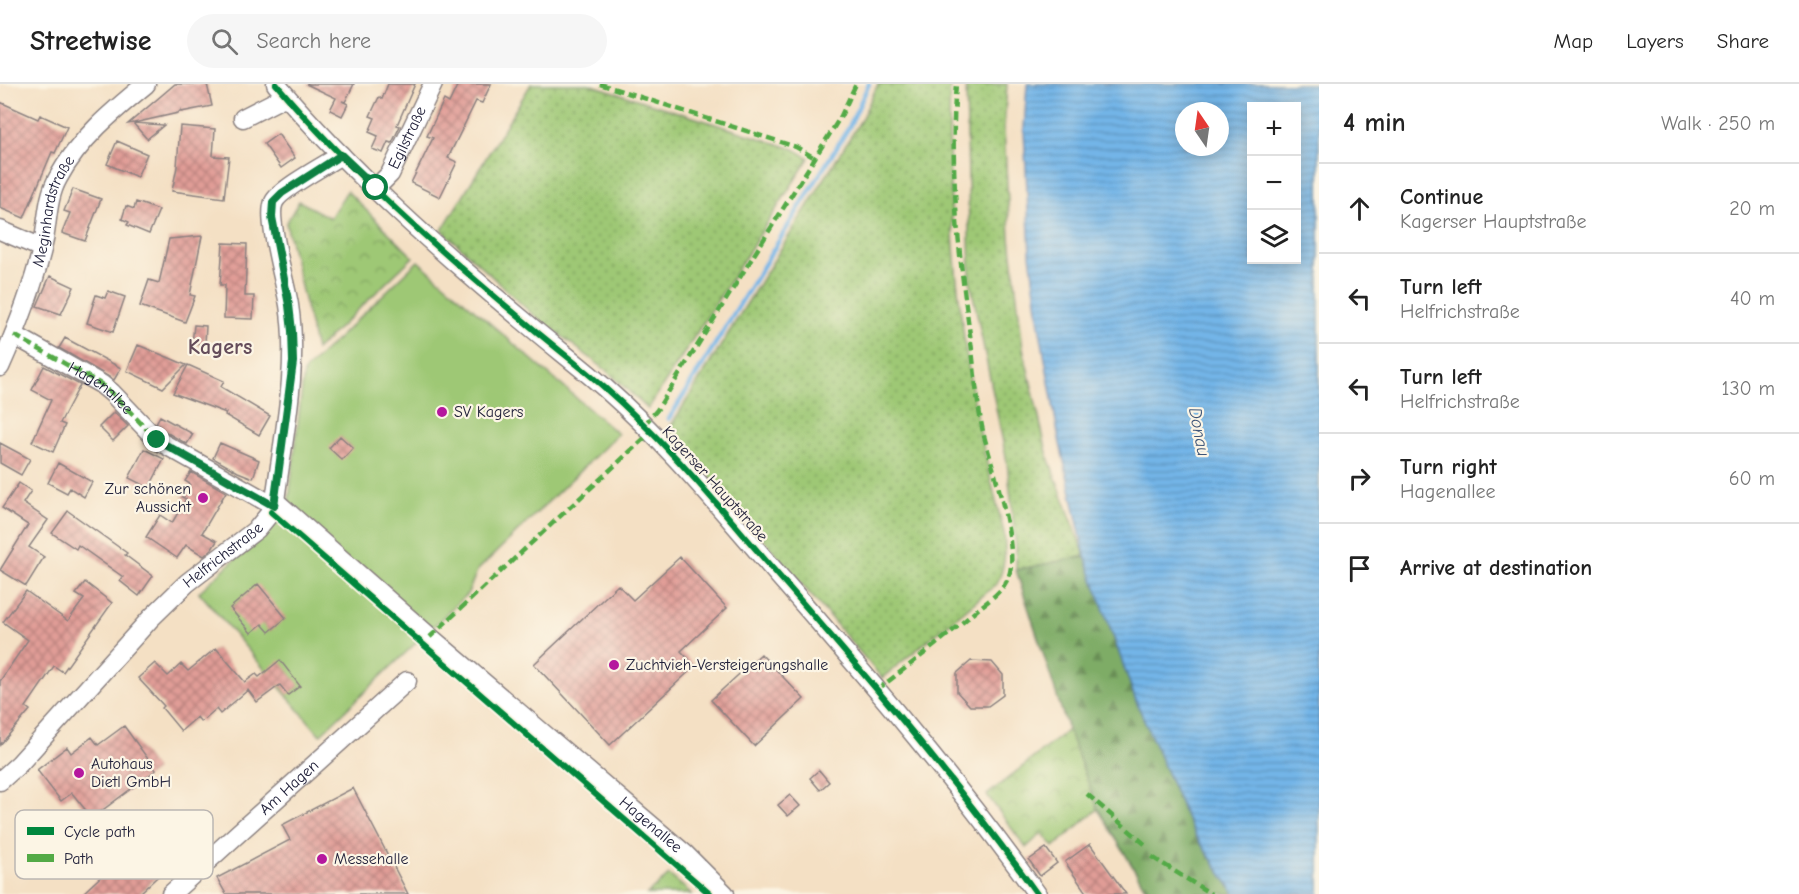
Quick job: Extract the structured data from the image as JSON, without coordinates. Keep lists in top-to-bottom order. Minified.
{"streets":{"street":["Egilstraße","Meginhardstraße","Hagenallee","Kagerser Hauptstraße","Helfrichstraße","Am Hagen"]},"crossings":[["Egilstraße","Kagerser Hauptstraße"],["Meginhardstraße","Hagenallee"],["Hagenallee","Helfrichstraße"],["Kagerser Hauptstraße","Helfrichstraße"]],"districts":["Kagers"],"water":["Donau"],"places":["SV Kagers","Zur schönen Aussicht","Zuchtvieh-Versteigerungshalle","Autohaus Dietl GmbH","Messehalle"],"legend":["Cycle path","Path"],"north":"top","page":{"header":"Streetwise","search":"Search here","nav":["Map","Layers","Share"],"heading":["4 min","Walk · 250 m"],"map_buttons":["+","−"],"list":[["Continue","Kagerser Hauptstraße","20 m"],["Turn left","Helfrichstraße","40 m"],["Turn left","Helfrichstraße","130 m"],["Turn right","Hagenallee","60 m"],"Arrive at destination"]}}
